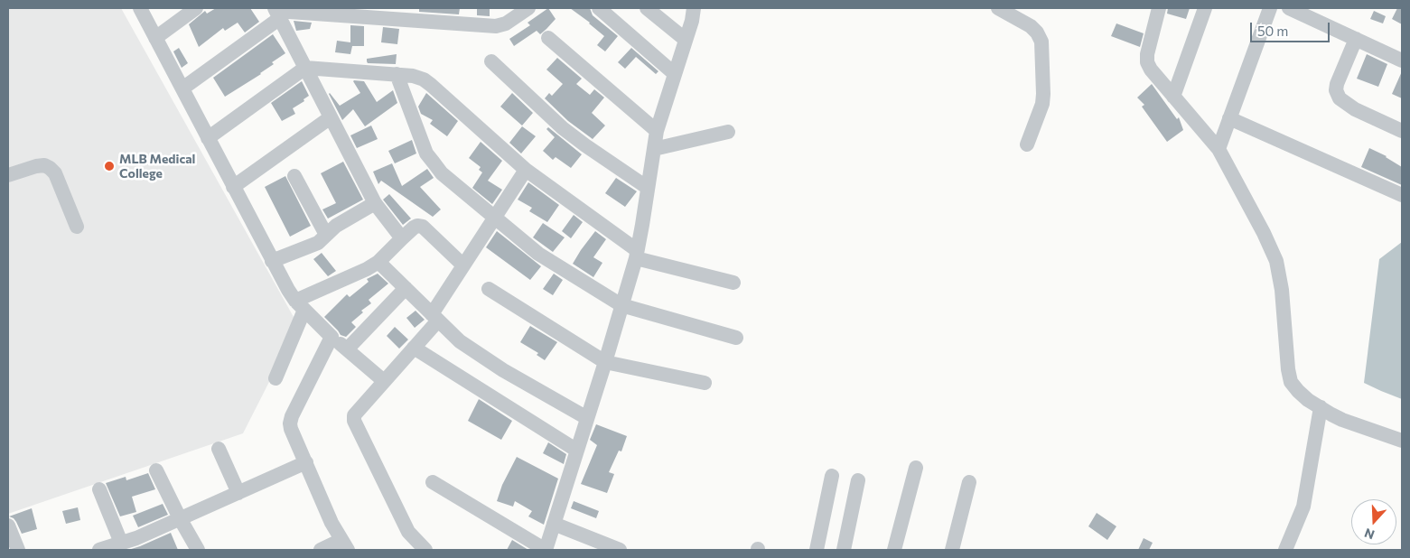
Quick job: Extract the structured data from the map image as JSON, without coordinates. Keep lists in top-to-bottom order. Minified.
{"places":["MLB Medical College"],"scale_bar":"50 m","north":"bottom"}
